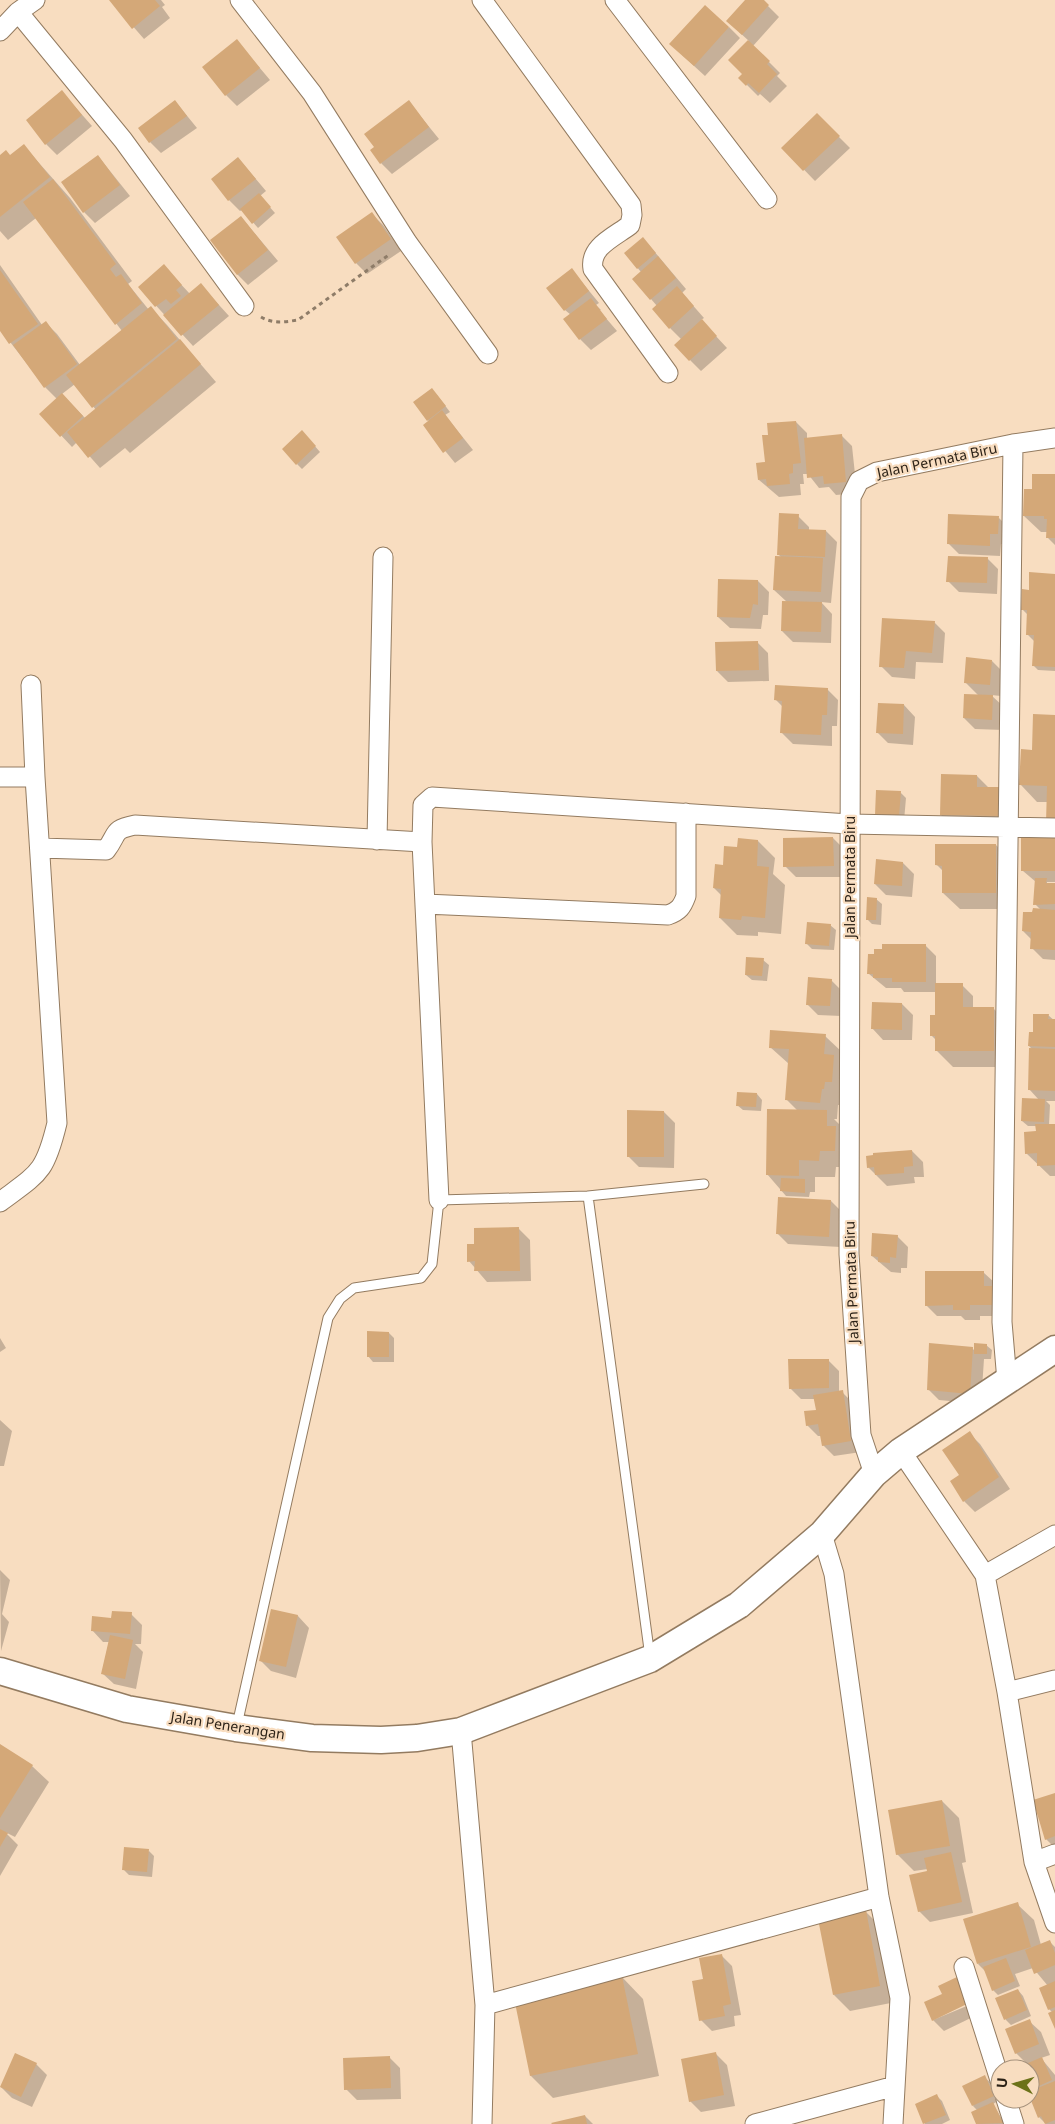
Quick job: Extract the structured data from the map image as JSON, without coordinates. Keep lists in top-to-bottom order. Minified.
{"streets":{"street":["Jalan Permata Biru","Jalan Penerangan"]},"crossings":[["Jalan Permata Biru","Jalan Penerangan"]],"north":"left"}
